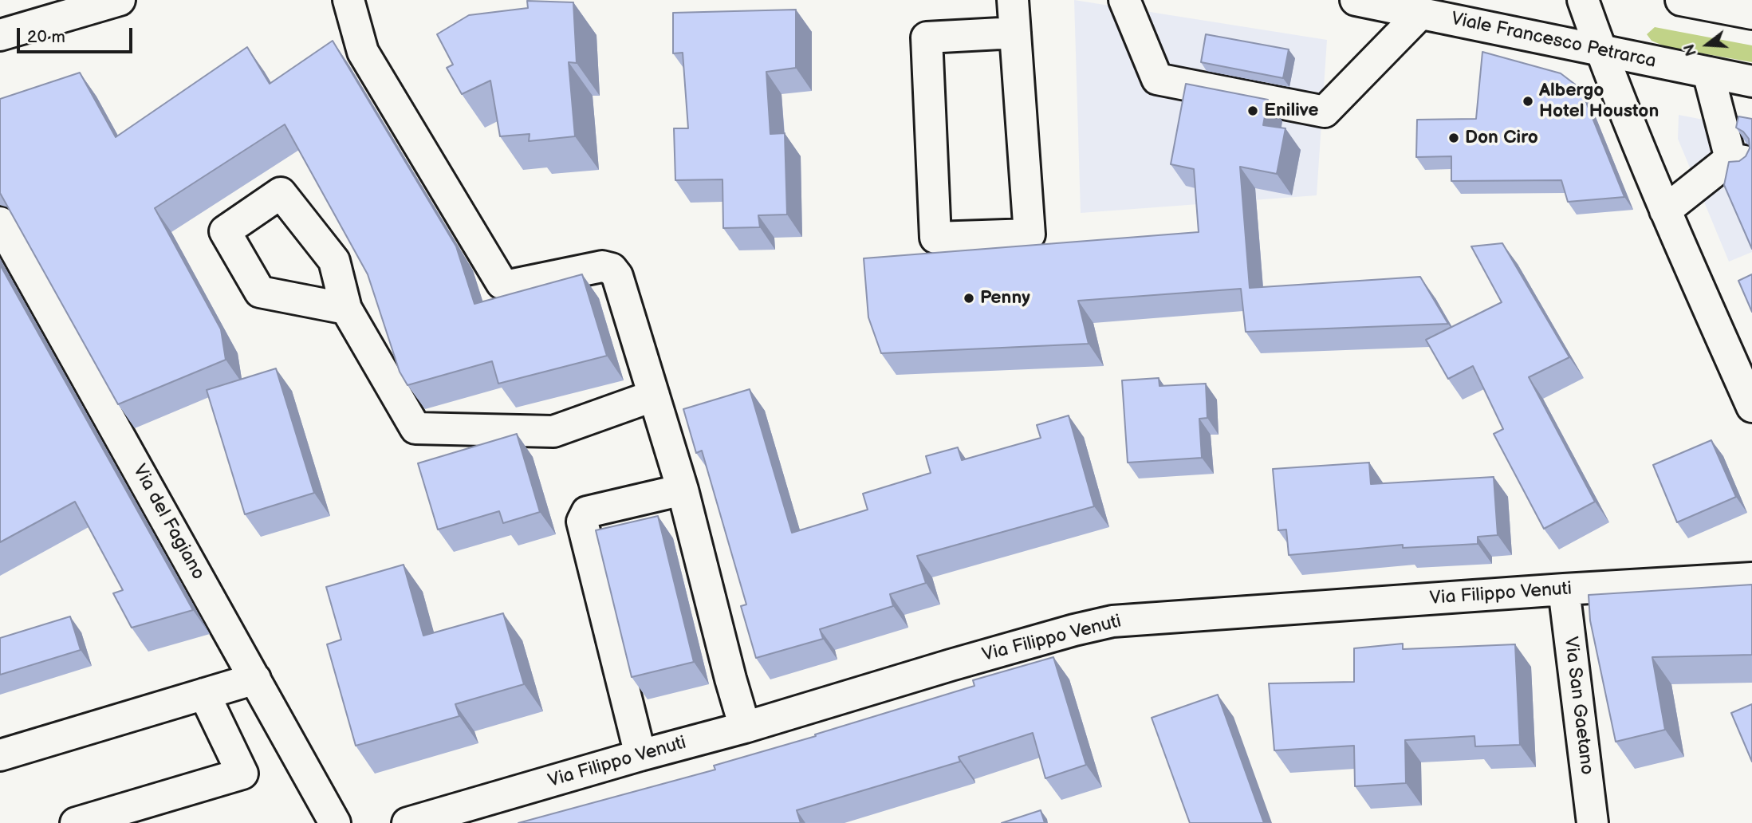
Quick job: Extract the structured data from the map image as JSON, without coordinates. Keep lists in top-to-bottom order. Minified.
{"streets":{"street":["Viale Francesco Petrarca","Via del Fagiano","Via Filippo Venuti","Via San Gaetano"]},"crossings":[["Via Filippo Venuti","Via San Gaetano"]],"places":["Albergo Hotel Houston","Enilive","Don Ciro","Penny"],"scale_bar":"20 m","north":"left"}
